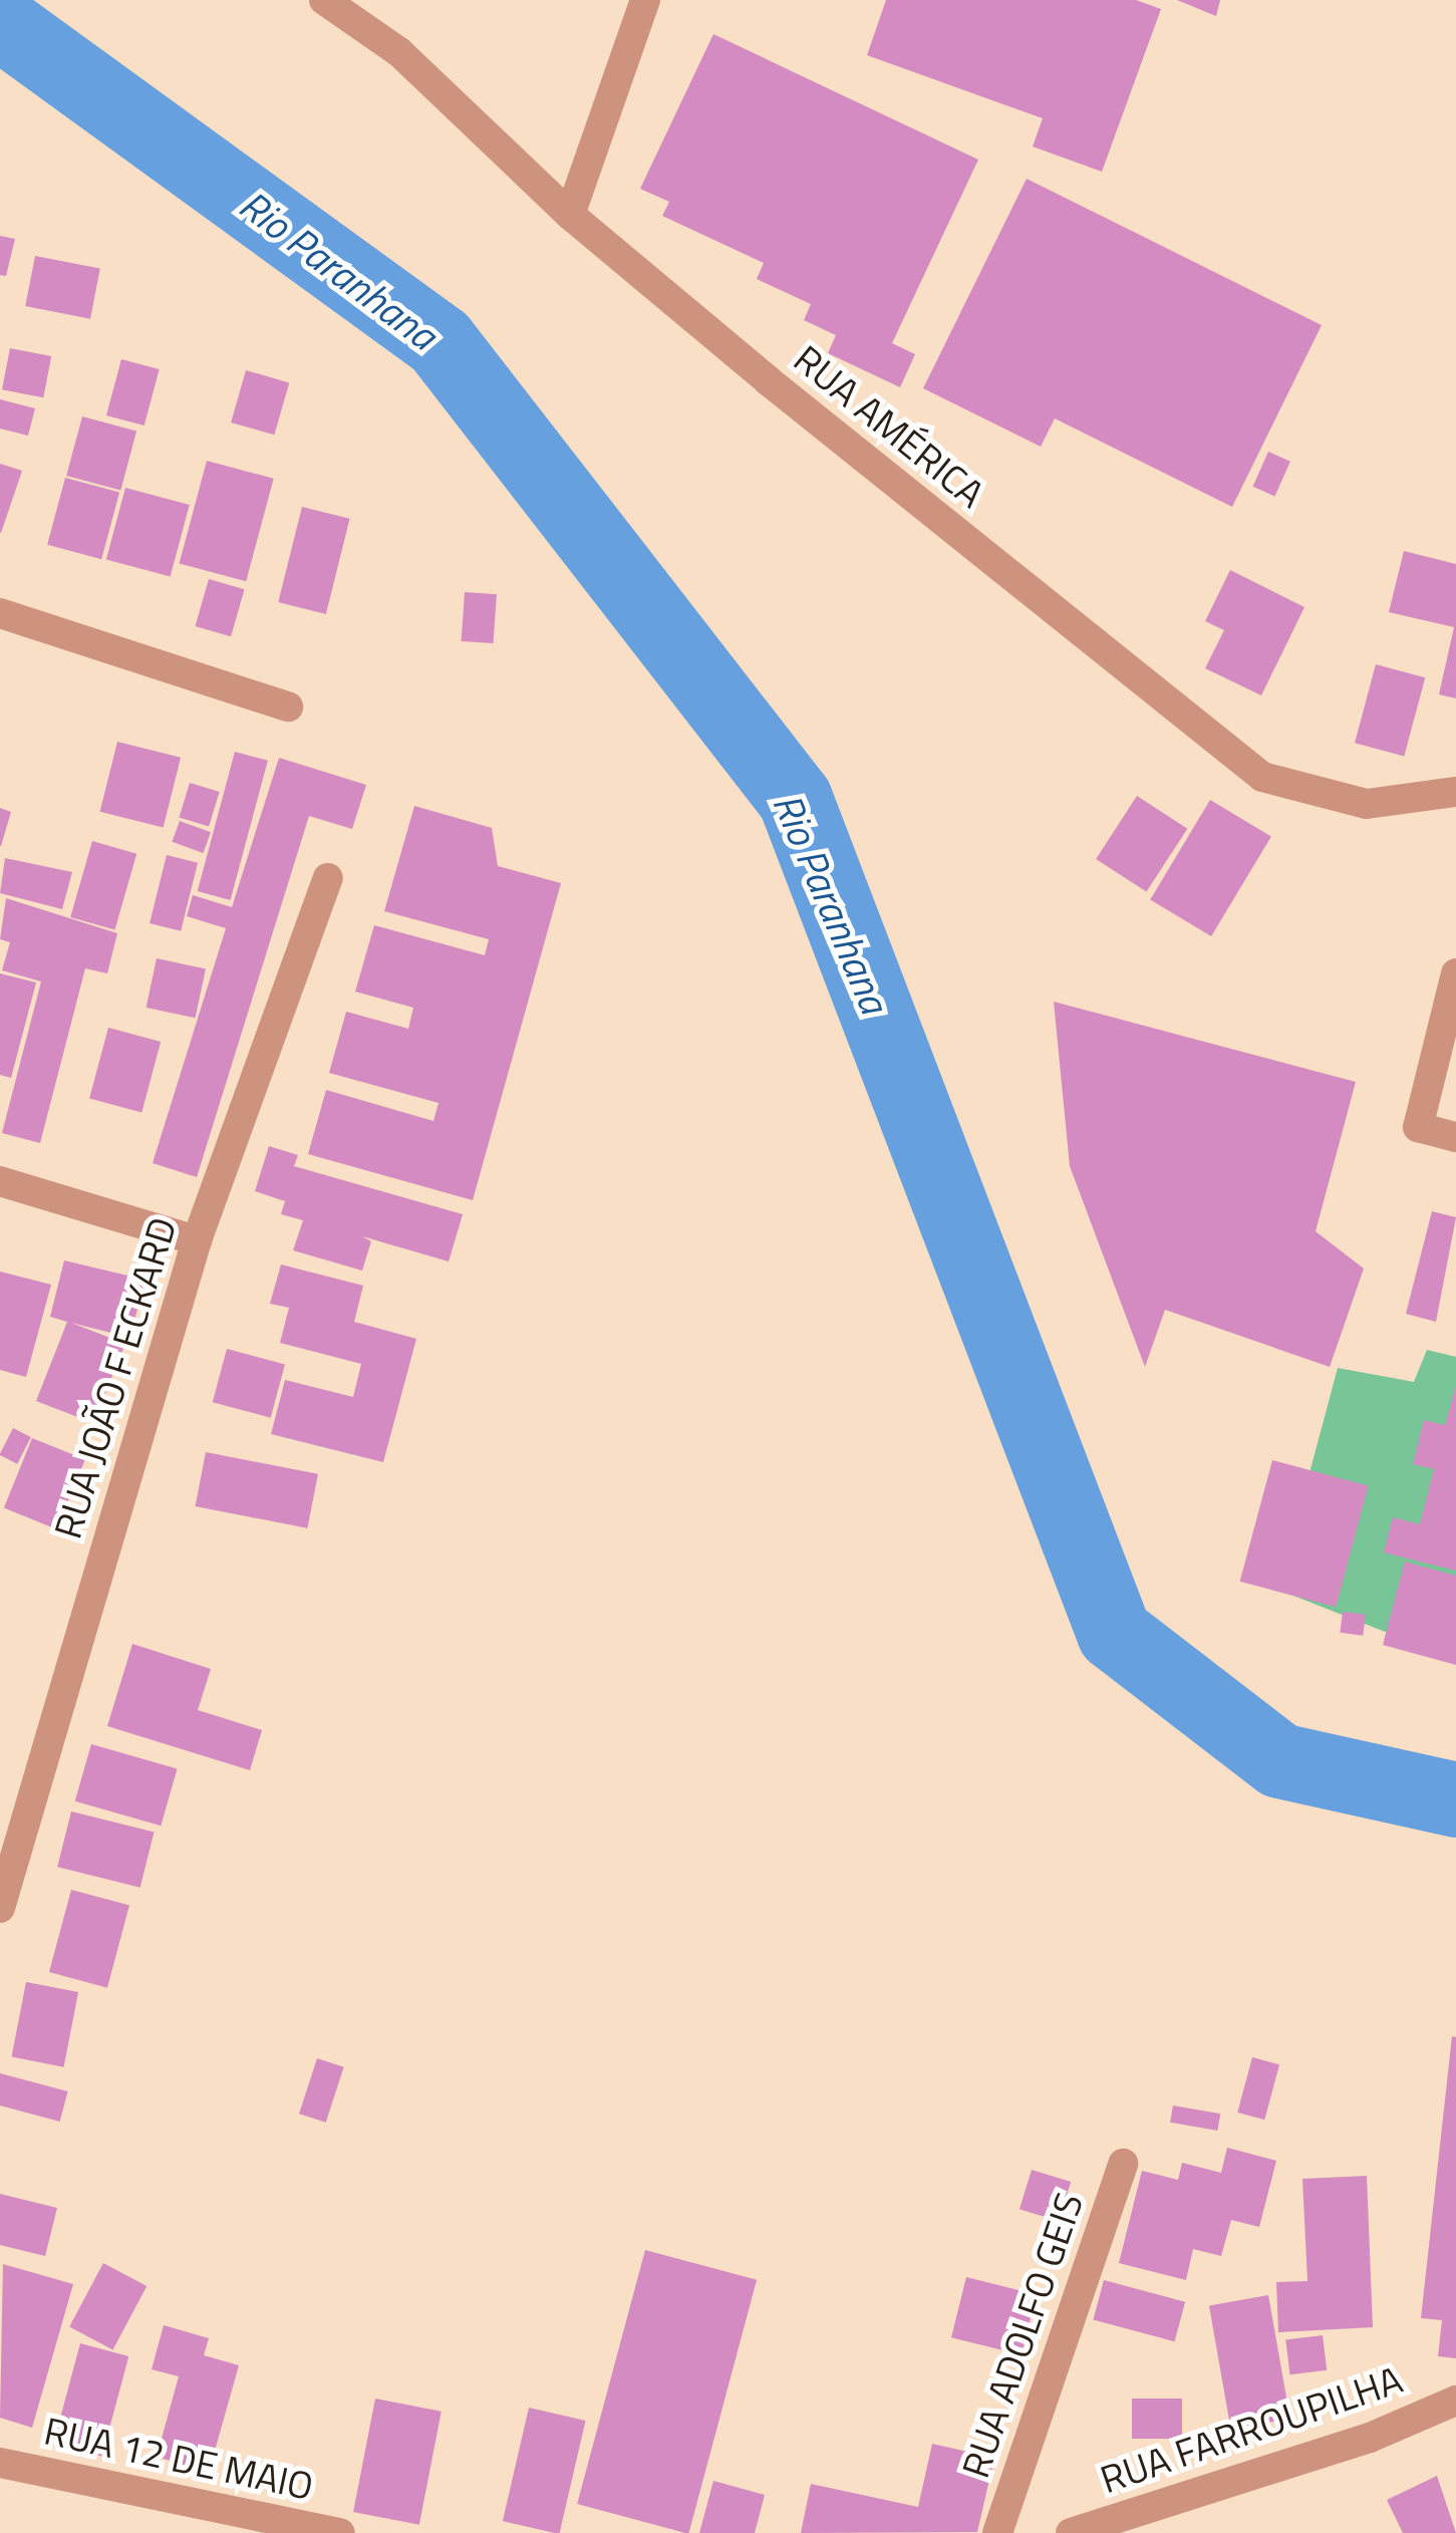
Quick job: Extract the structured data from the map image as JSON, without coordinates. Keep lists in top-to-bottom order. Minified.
{"streets":{"street":["RUA AMÉRICA","RUA JOÃO F ECKARD","RUA ADOLFO GEIS","RUA FARROUPILHA","RUA 12 DE MAIO"]},"water":["Rio Paranhana"]}
